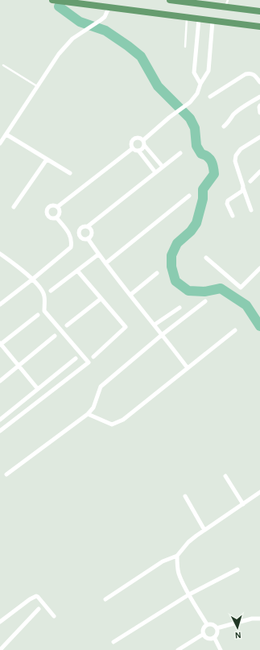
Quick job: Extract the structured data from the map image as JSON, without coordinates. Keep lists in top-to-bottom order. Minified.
{"north":"bottom"}
